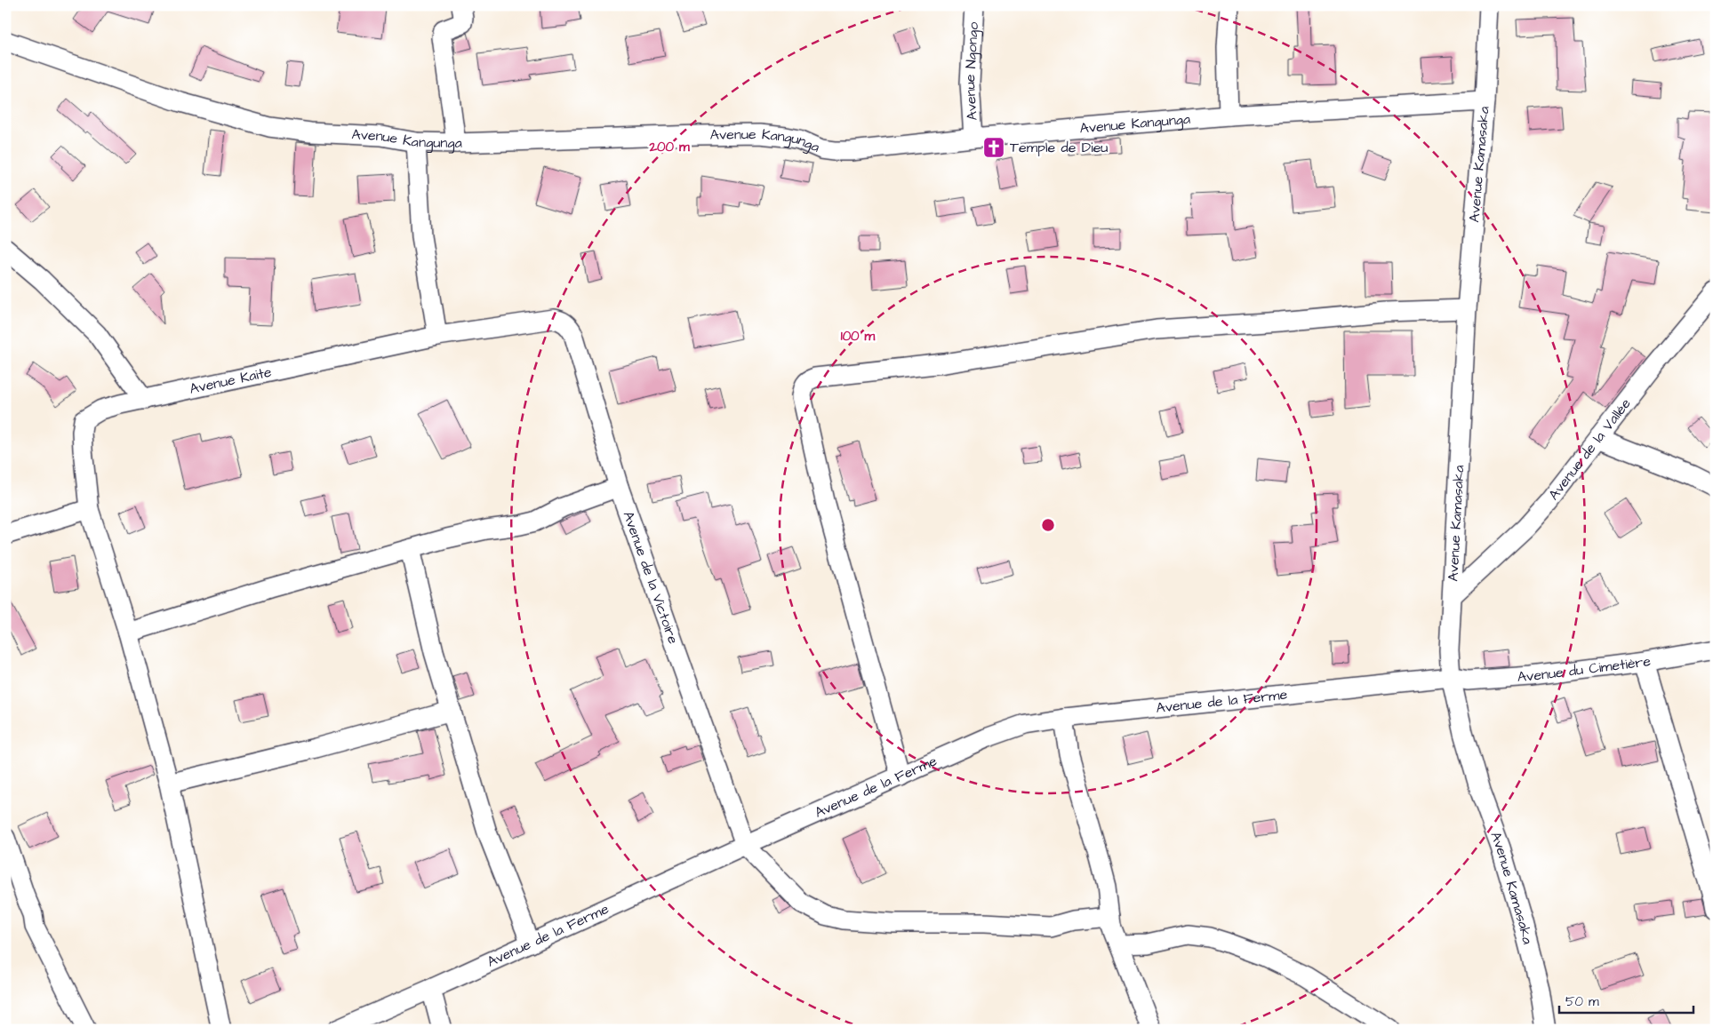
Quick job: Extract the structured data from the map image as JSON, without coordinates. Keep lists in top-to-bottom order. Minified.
{"streets":{"street":["Avenue Ngongo","Avenue Kangunga","Avenue Kamasaka","Avenue Kaite","Avenue de la Vallée","Avenue de la Victoire","Avenue du Cimetière","Avenue de la Ferme"]},"crossings":[["Avenue Ngongo","Avenue Kangunga"],["Avenue Kangunga","Avenue Kamasaka"],["Avenue Kamasaka","Avenue de la Vallée"],["Avenue Kamasaka","Avenue du Cimetière"],["Avenue Kamasaka","Avenue de la Ferme"],["Avenue Kaite","Avenue de la Victoire"],["Avenue de la Victoire","Avenue de la Ferme"],["Avenue du Cimetière","Avenue de la Ferme"]],"places":{"church":["Temple de Dieu"]},"scale_bar":"50 m","rings":["200 m","100 m"]}
